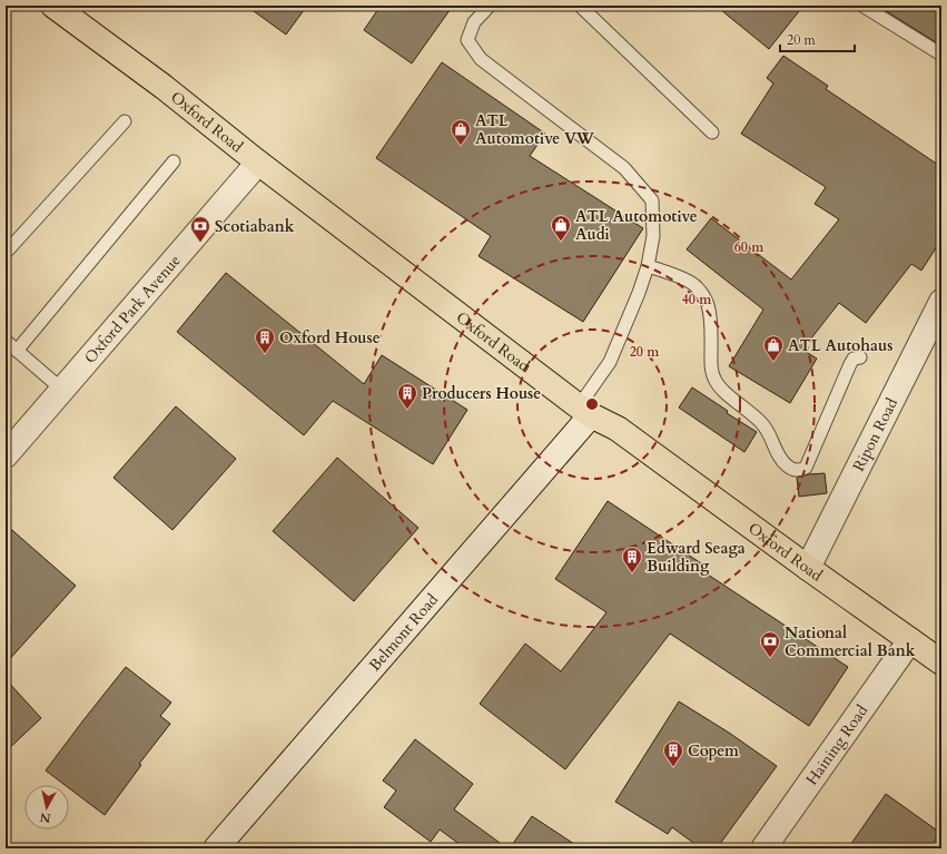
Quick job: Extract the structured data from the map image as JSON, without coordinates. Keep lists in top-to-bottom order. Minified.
{"streets":{"main road":["Oxford Road"],"street":["Oxford Park Avenue","Ripon Road","Belmont Road","Haining Road"]},"crossings":[["Oxford Road","Oxford Park Avenue"],["Oxford Road","Ripon Road"],["Oxford Road","Belmont Road"],["Oxford Road","Haining Road"]],"places":{"shop":["ATL Automotive VW","ATL Automotive Audi","ATL Autohaus"],"bank":["Scotiabank","National Commercial Bank"],"building":["Oxford House","Producers House","Edward Seaga Building","Copem"]},"scale_bar":"20 m","north":"bottom","rings":["60 m","40 m","20 m"]}
